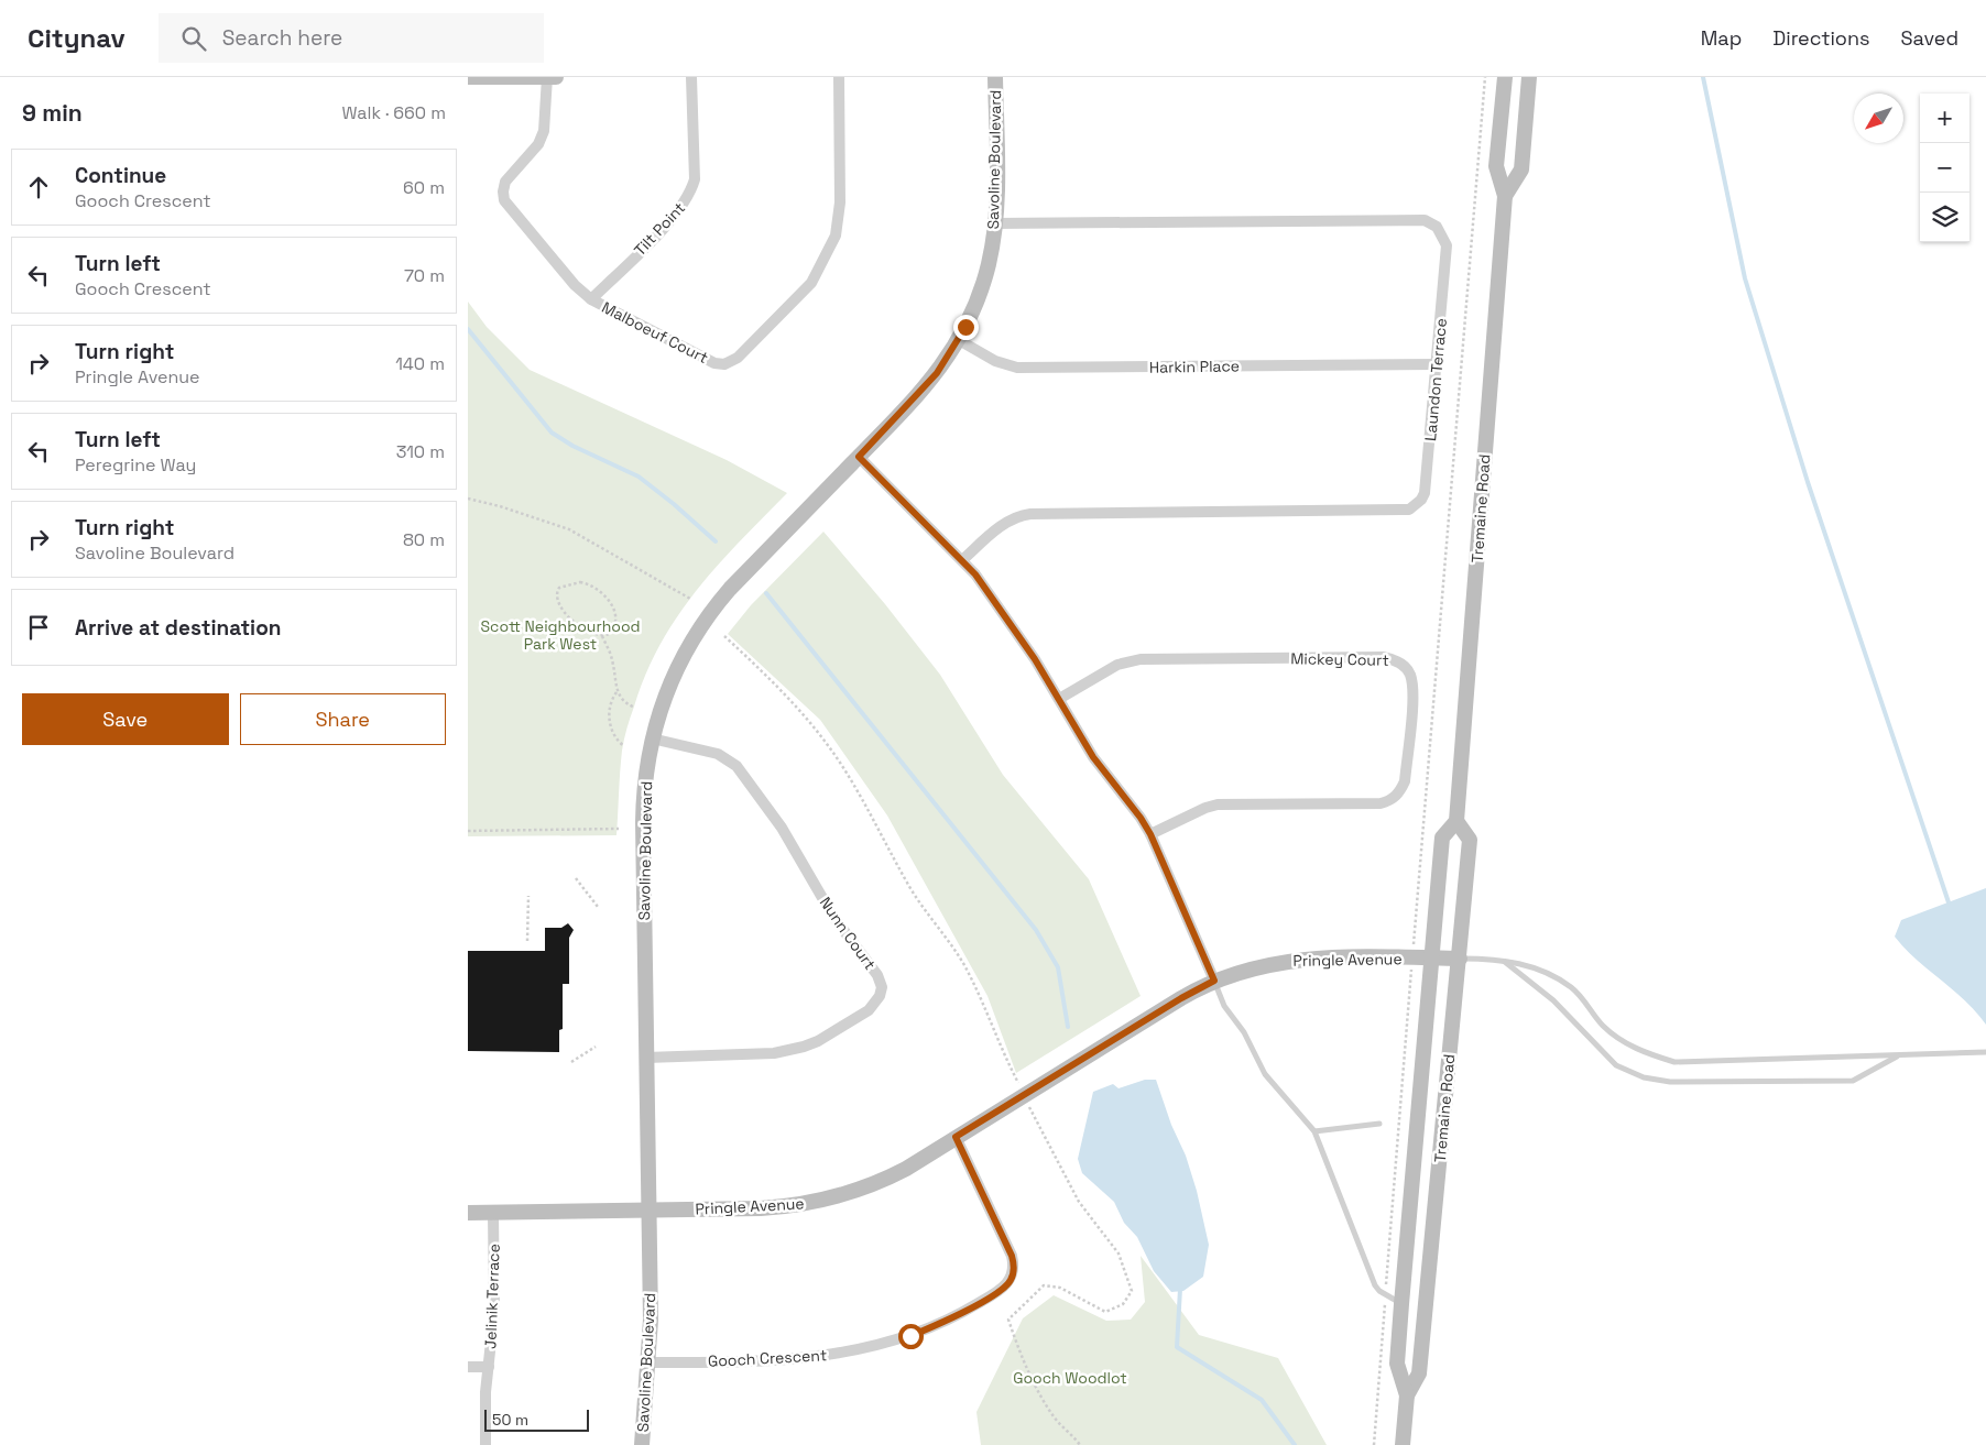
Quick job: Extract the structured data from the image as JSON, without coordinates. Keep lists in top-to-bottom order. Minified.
{"streets":{"street":["Savoline Boulevard","Tilt Point","Malboeuf Court","Harkin Place","Laundon Terrace","Tremaine Road","Mickey Court","Nunn Court","Pringle Avenue","Jelinik Terrace","Gooch Crescent"]},"crossings":[["Savoline Boulevard","Harkin Place"],["Savoline Boulevard","Laundon Terrace"],["Savoline Boulevard","Nunn Court"],["Savoline Boulevard","Pringle Avenue"],["Savoline Boulevard","Gooch Crescent"],["Tilt Point","Malboeuf Court"],["Harkin Place","Laundon Terrace"],["Tremaine Road","Pringle Avenue"],["Pringle Avenue","Jelinik Terrace"],["Pringle Avenue","Gooch Crescent"]],"parks":["Scott Neighbourhood Park West","Gooch Woodlot"],"scale_bar":"50 m","north":"bottom left","page":{"header":"Citynav","search":"Search here","nav":["Map","Directions","Saved"],"heading":["9 min","Walk · 660 m"],"map_buttons":["+","−"],"list":[["Continue","Gooch Crescent","60 m"],["Turn left","Gooch Crescent","70 m"],["Turn right","Pringle Avenue","140 m"],["Turn left","Peregrine Way","310 m"],["Turn right","Savoline Boulevard","80 m"],"Arrive at destination"],"buttons":["Save","Share"],"scale":"50 m"}}
